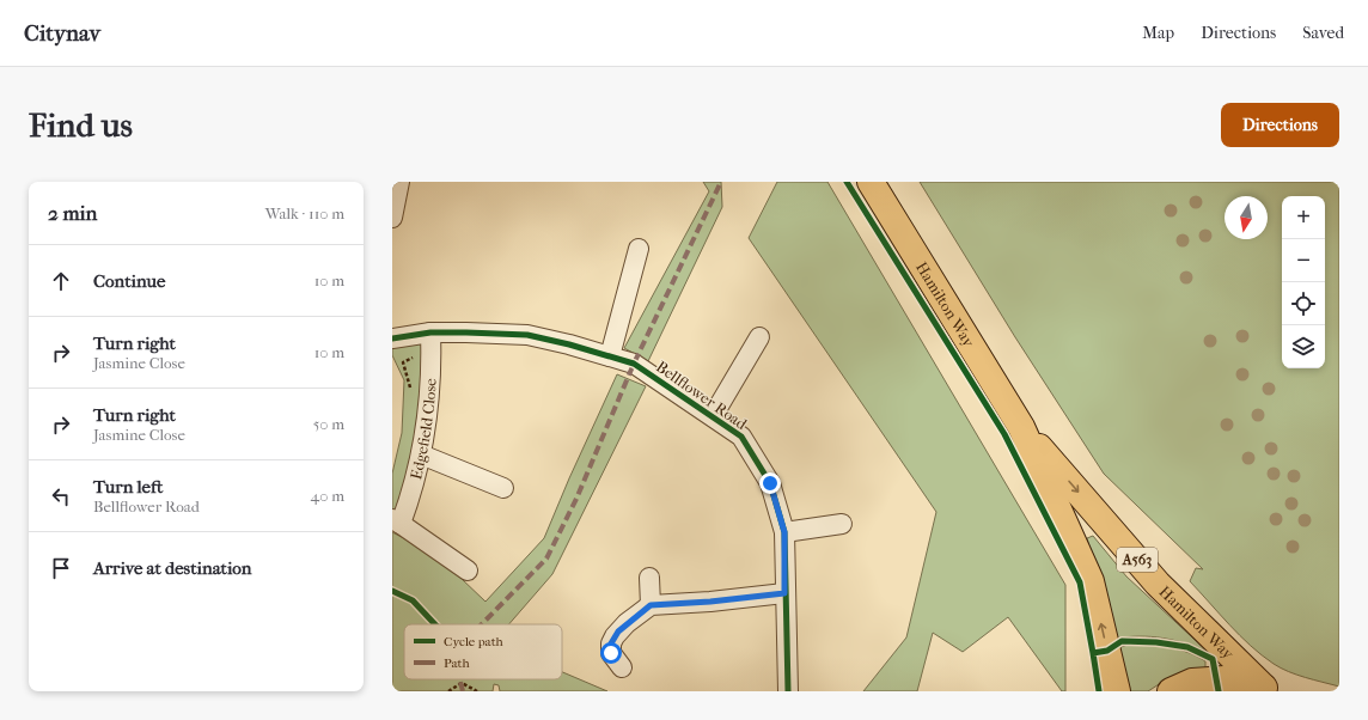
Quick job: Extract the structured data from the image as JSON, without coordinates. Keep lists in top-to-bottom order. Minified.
{"streets":{"highway":["Hamilton Way","A563"],"street":["Bellflower Road","Edgefield Close"]},"crossings":[["Hamilton Way","A563"],["Bellflower Road","Edgefield Close"]],"legend":["Cycle path","Path"],"north":"bottom","page":{"header":"Citynav","nav":["Map","Directions","Saved"],"buttons":"Directions","title":"Find us","heading":["2 min","Walk · 110 m"],"map_buttons":["+","−"],"list":[["Continue","10 m"],["Turn right","Jasmine Close","10 m"],["Turn right","Jasmine Close","50 m"],["Turn left","Bellflower Road","40 m"],"Arrive at destination"]}}
